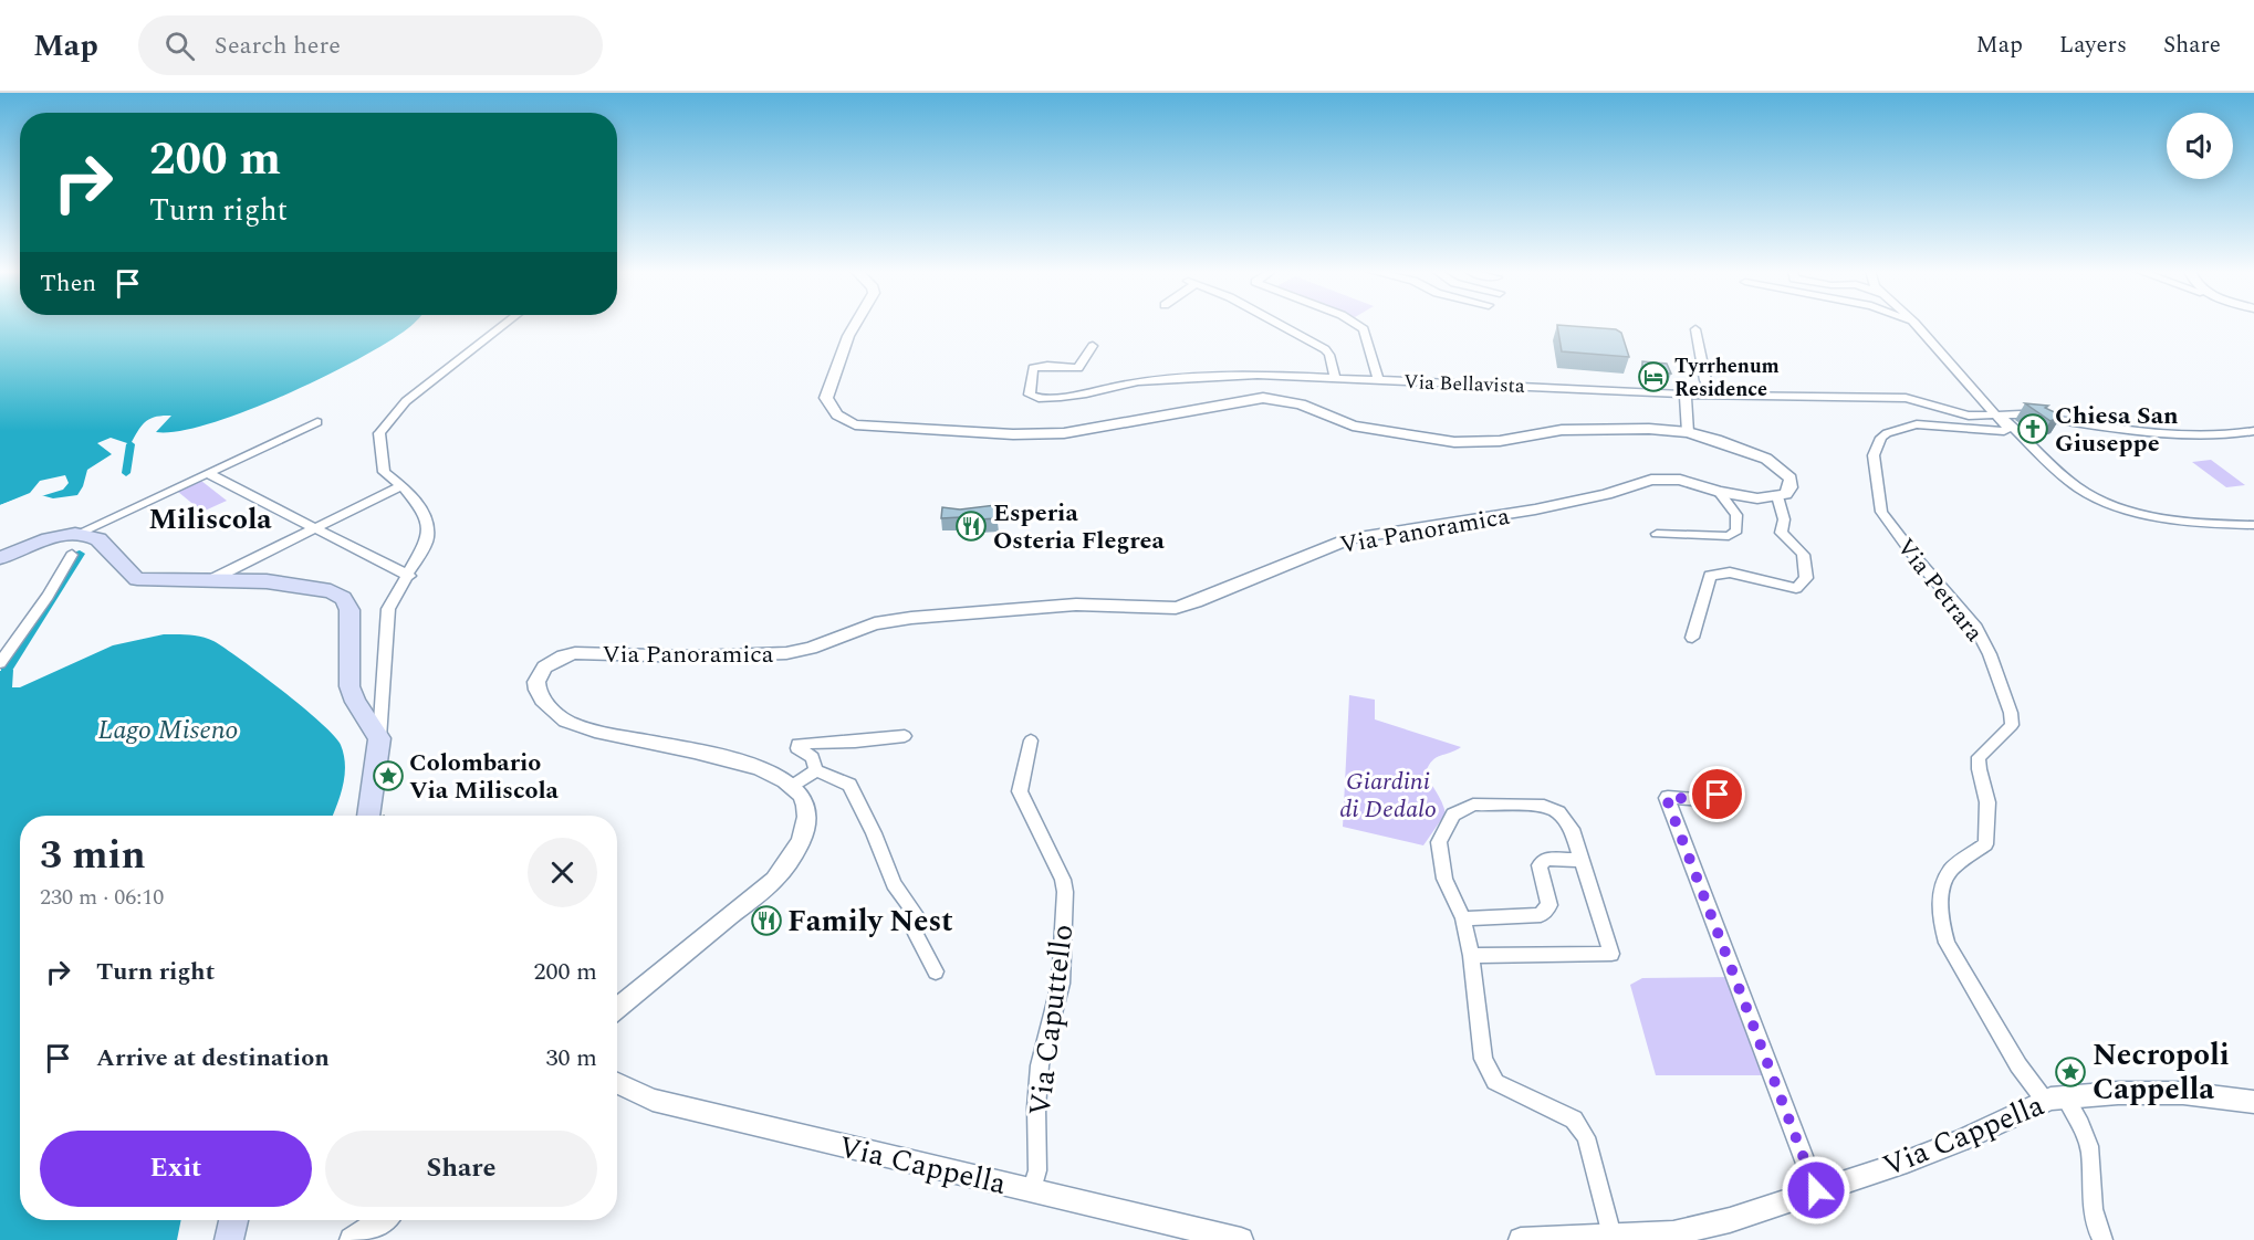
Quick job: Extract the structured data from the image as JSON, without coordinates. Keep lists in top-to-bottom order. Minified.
{"streets":{"street":["Via Bellavista","Via Panoramica","Via Petrara","Via Caputtello","Via Cappella"]},"crossings":[["Via Bellavista","Via Petrara"],["Via Petrara","Via Cappella"],["Via Caputtello","Via Cappella"]],"districts":["Miliscola"],"water":["Lago Miseno"],"parks":["Giardini di Dedalo"],"places":{"hotel":["Tyrrhenum Residence"],"church":["Chiesa San Giuseppe"],"restaurant":["Esperia Osteria Flegrea","Family Nest"],"place":["Colombario Via Miliscola","Necropoli Cappella"]},"page":{"header":"Map","search":"Search here","nav":["Map","Layers","Share"],"turn":["200 m","Turn right"],"then":"Then","heading":["3 min","230 m · 06:10"],"list":[{"name":"Turn right","value":"200 m"},{"name":"Arrive at destination","value":"30 m"}],"buttons":["Exit","Share"]}}
